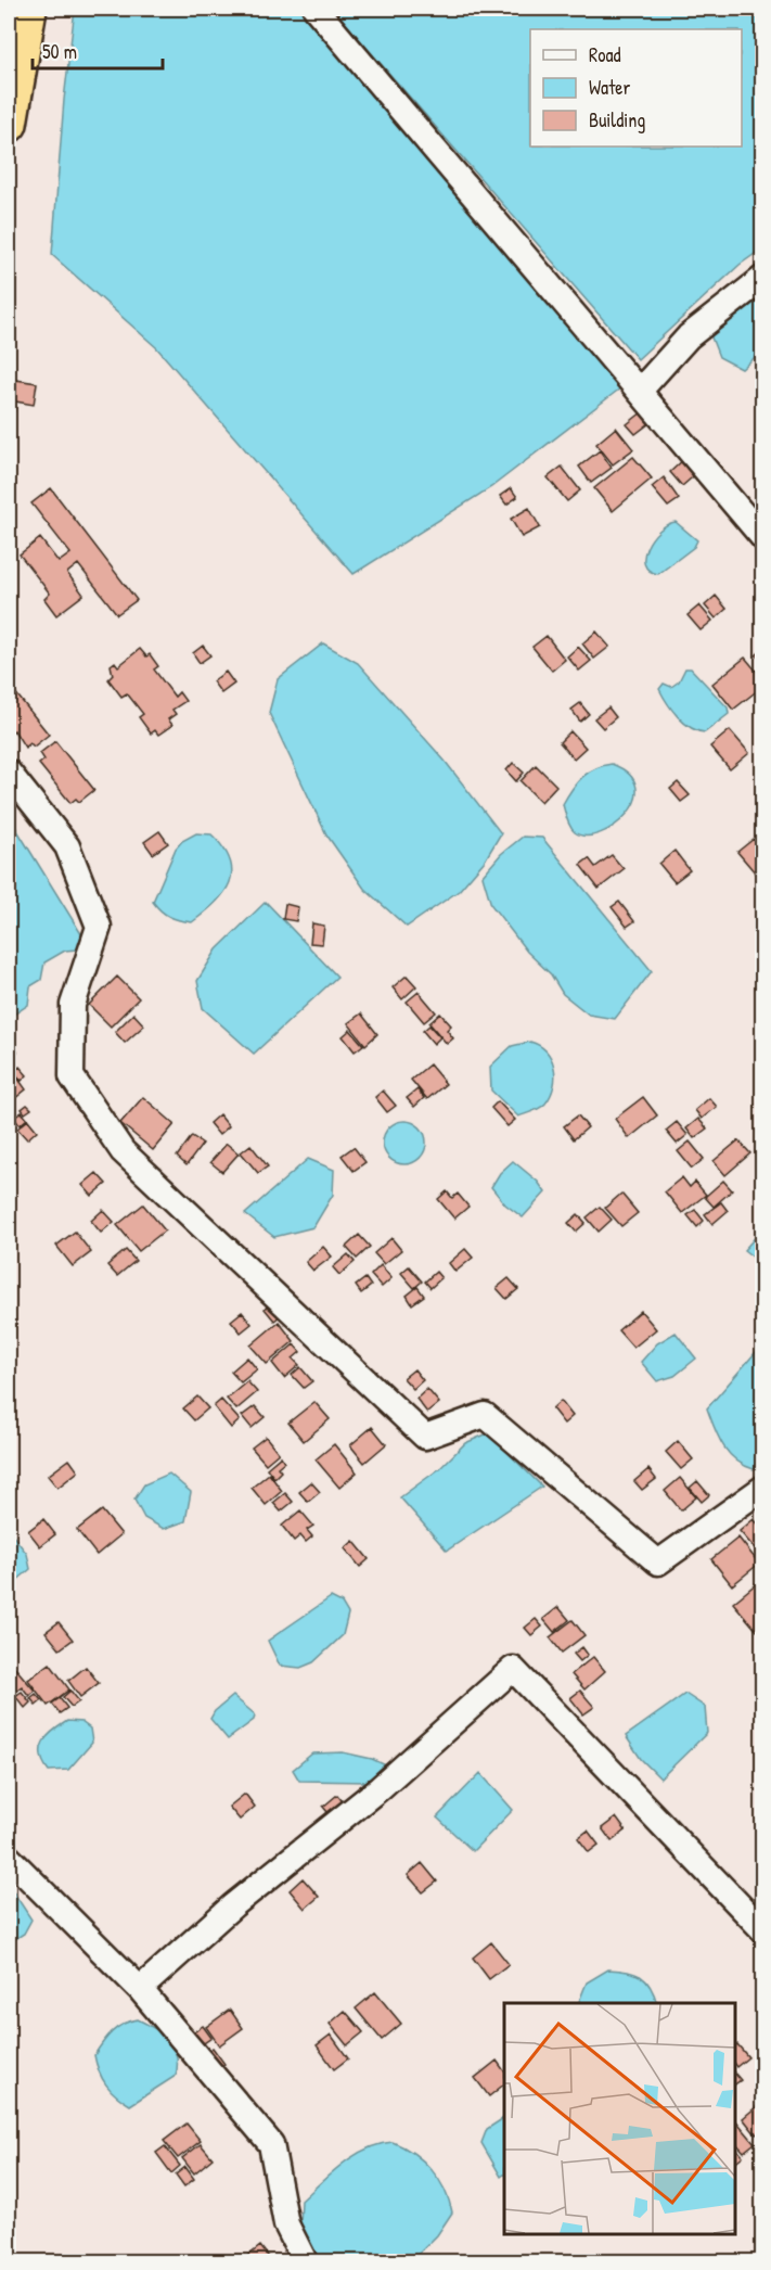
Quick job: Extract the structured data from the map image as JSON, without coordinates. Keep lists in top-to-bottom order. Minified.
{"legend":["Road","Water","Building"],"scale_bar":"50 m"}
